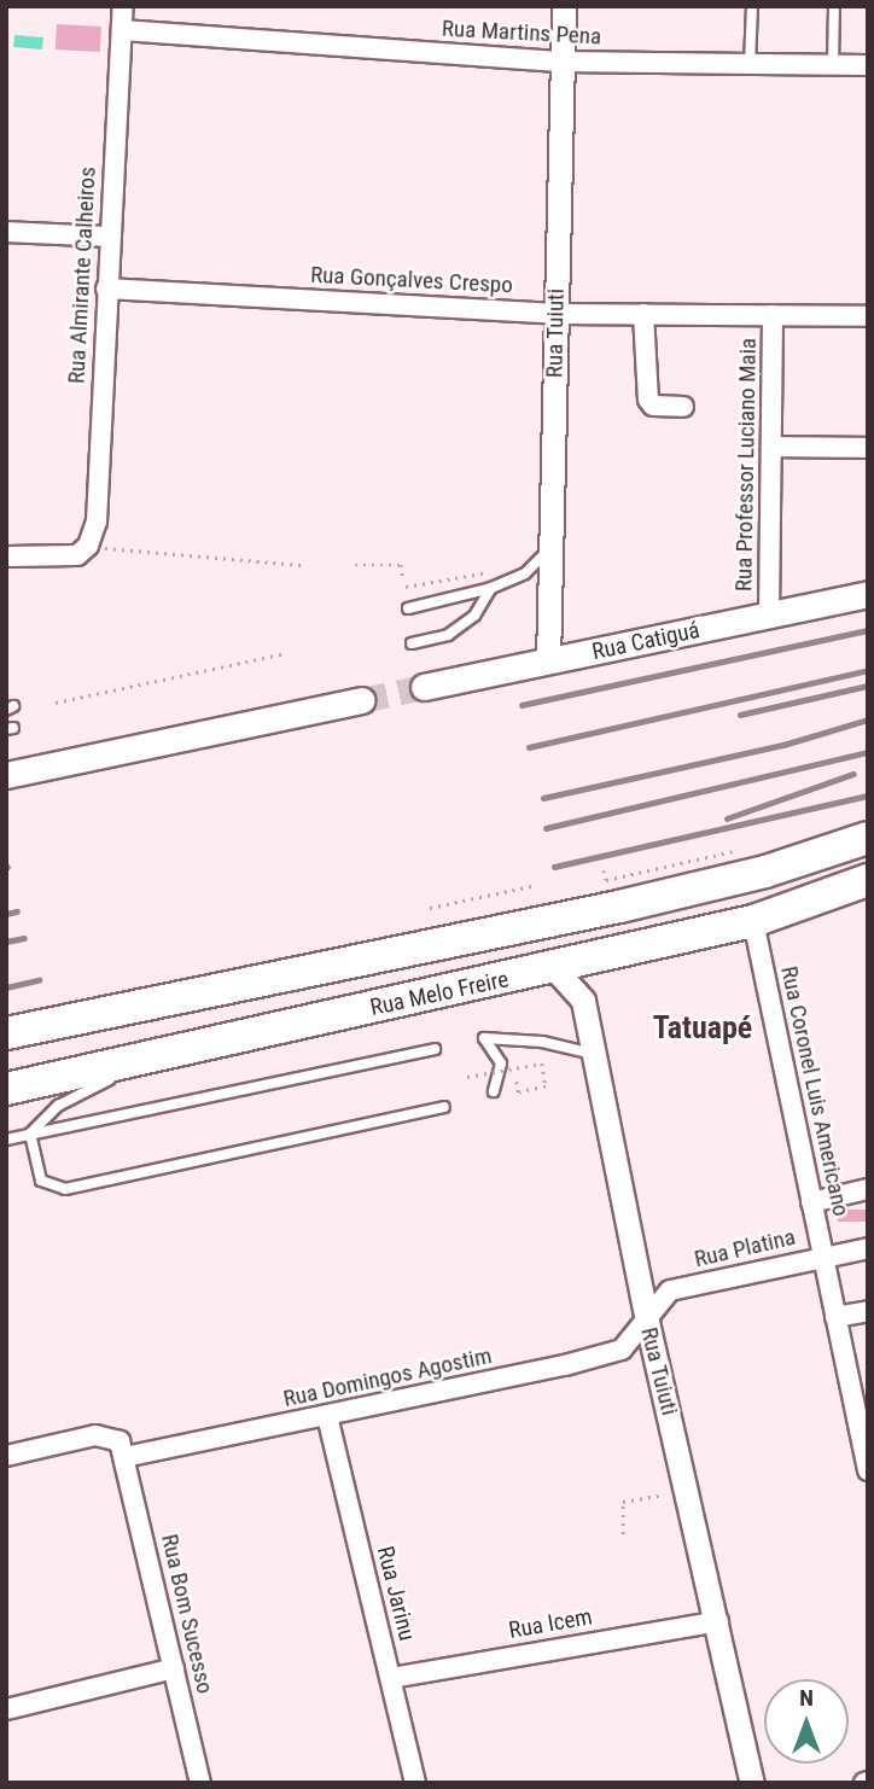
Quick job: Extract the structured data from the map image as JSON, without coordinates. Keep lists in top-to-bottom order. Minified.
{"streets":{"highway":["Rua Melo Freire"],"main road":["Rua Catiguá"],"street":["Rua Martins Pena","Rua Almirante Calheiros","Rua Gonçalves Crespo","Rua Tuiuti","Rua Professor Luciano Maia","Rua Coronel Luis Americano","Rua Platina","Rua Domingos Agostim","Rua Jarinu","Rua Bom Sucesso","Rua Icem"]},"crossings":[["Rua Martins Pena","Rua Almirante Calheiros"],["Rua Martins Pena","Rua Tuiuti"],["Rua Almirante Calheiros","Rua Gonçalves Crespo"],["Rua Gonçalves Crespo","Rua Tuiuti"],["Rua Gonçalves Crespo","Rua Professor Luciano Maia"],["Rua Tuiuti","Rua Catiguá"],["Rua Tuiuti","Rua Melo Freire"],["Rua Tuiuti","Rua Platina"],["Rua Tuiuti","Rua Domingos Agostim"],["Rua Tuiuti","Rua Icem"],["Rua Professor Luciano Maia","Rua Catiguá"],["Rua Melo Freire","Rua Coronel Luis Americano"],["Rua Coronel Luis Americano","Rua Platina"],["Rua Platina","Rua Domingos Agostim"],["Rua Domingos Agostim","Rua Jarinu"],["Rua Domingos Agostim","Rua Bom Sucesso"],["Rua Jarinu","Rua Icem"]],"districts":["Tatuapé"],"north":"top"}
